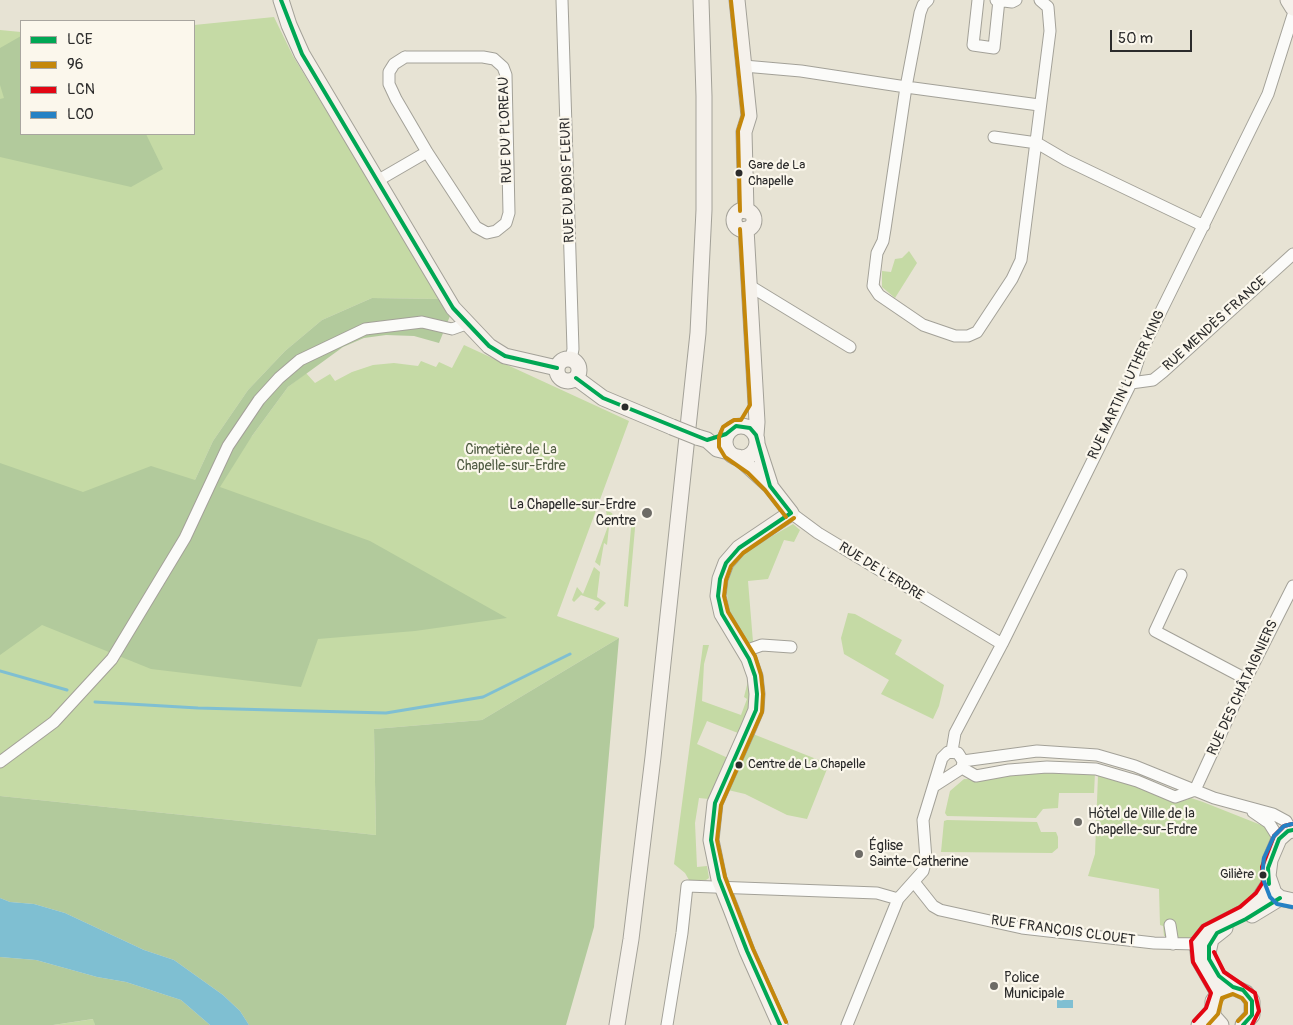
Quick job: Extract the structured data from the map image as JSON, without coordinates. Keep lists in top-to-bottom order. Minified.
{"streets":{"street":["RUE DU PLOREAU","RUE DU BOIS FLEURI","RUE MENDÈS FRANCE","RUE MARTIN LUTHER KING","RUE DE L'ERDRE","RUE DES CHÂTAIGNIERS","RUE FRANÇOIS CLOUET"]},"crossings":[["RUE DU BOIS FLEURI","RUE DE L'ERDRE"],["RUE MENDÈS FRANCE","RUE MARTIN LUTHER KING"],["RUE MARTIN LUTHER KING","RUE DE L'ERDRE"]],"parks":["Cimetière de La Chapelle-sur-Erdre"],"places":["Gare de La Chapelle","La Chapelle-sur-Erdre Centre","Centre de La Chapelle","Hôtel de Ville de la Chapelle-sur-Erdre","Église Sainte-Catherine","Gilière","Police Municipale"],"lines":["transit line LCE","transit line 96","transit line LCN","transit line LCO"],"legend":["LCE","96","LCN","LCO"],"scale_bar":"50 m"}
